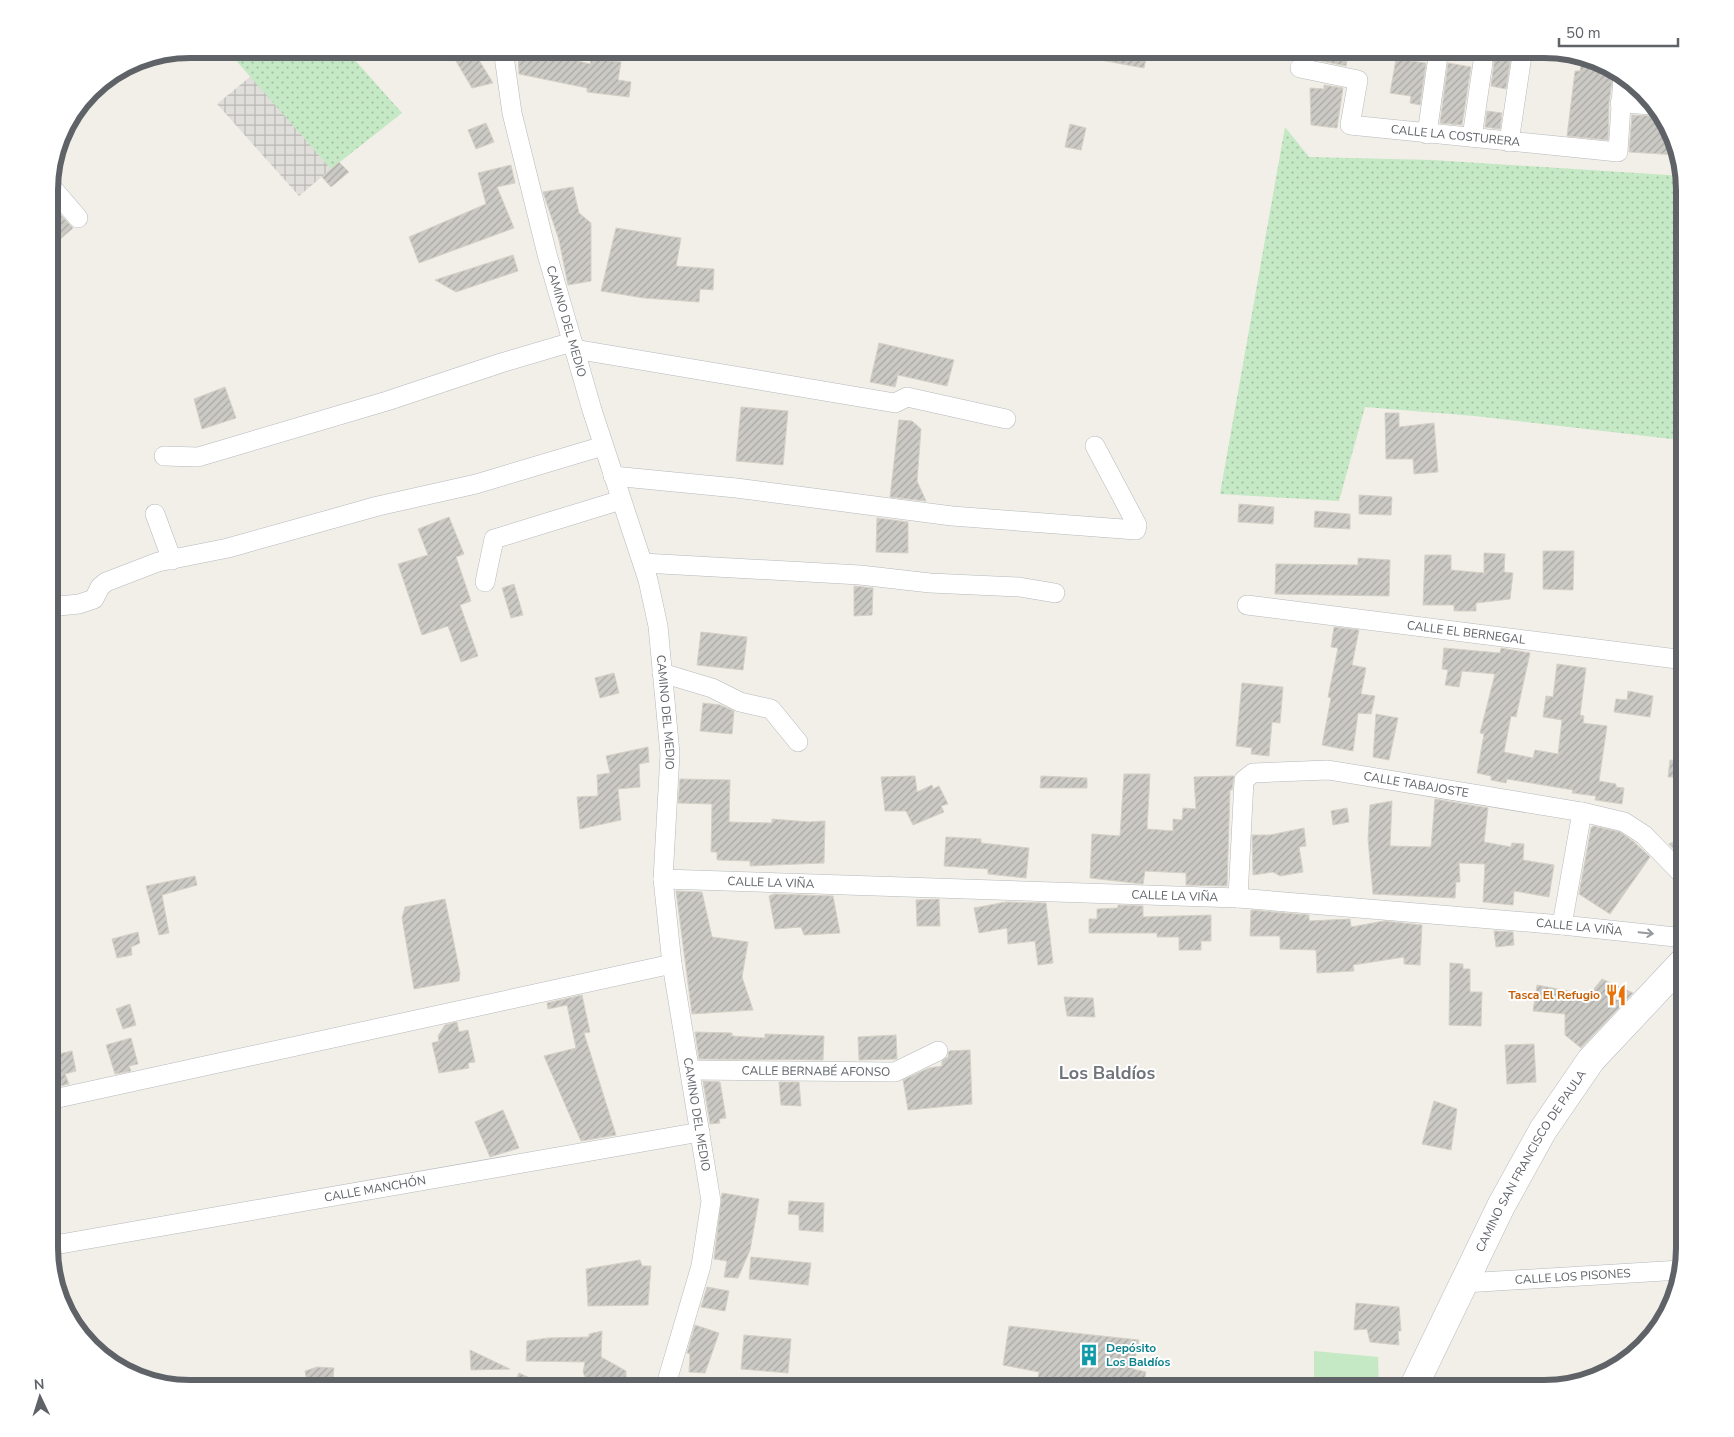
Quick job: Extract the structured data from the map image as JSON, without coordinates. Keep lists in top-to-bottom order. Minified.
{"streets":{"main road":["CAMINO SAN FRANCISCO DE PAULA"],"street":["CALLE LA COSTURERA","CAMINO DEL MEDIO","CALLE EL BERNEGAL","CALLE TABAJOSTE","CALLE LA VIÑA","CALLE BERNABÉ AFONSO","CALLE MANCHÓN","CALLE LOS PISONES"]},"crossings":[["CAMINO DEL MEDIO","CALLE LA VIÑA"],["CAMINO DEL MEDIO","CALLE BERNABÉ AFONSO"],["CAMINO DEL MEDIO","CALLE MANCHÓN"],["CALLE TABAJOSTE","CALLE LA VIÑA"],["CAMINO SAN FRANCISCO DE PAULA","CALLE LOS PISONES"]],"districts":["Los Baldíos"],"places":{"restaurant":["Tasca El Refugio"],"building":["Depósito Los Baldíos"]},"scale_bar":"50 m","north":"top"}
